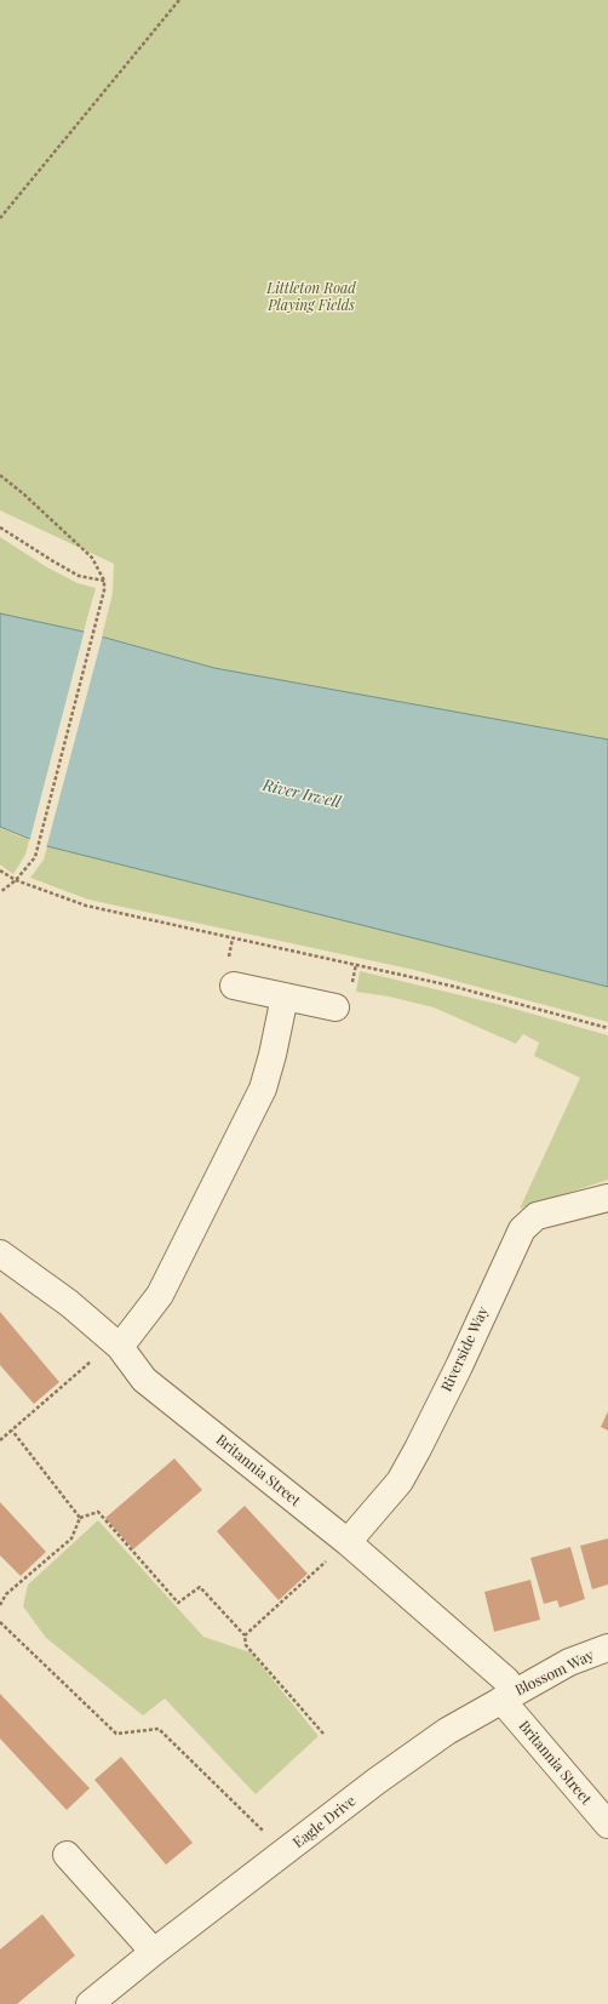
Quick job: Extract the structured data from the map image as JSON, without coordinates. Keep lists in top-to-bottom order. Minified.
{"streets":{"street":["Riverside Way","Britannia Street","Blossom Way","Eagle Drive"]},"crossings":[["Riverside Way","Britannia Street"],["Britannia Street","Blossom Way"],["Britannia Street","Eagle Drive"],["Blossom Way","Eagle Drive"]],"water":["River Irwell"],"parks":["Littleton Road Playing Fields"]}
